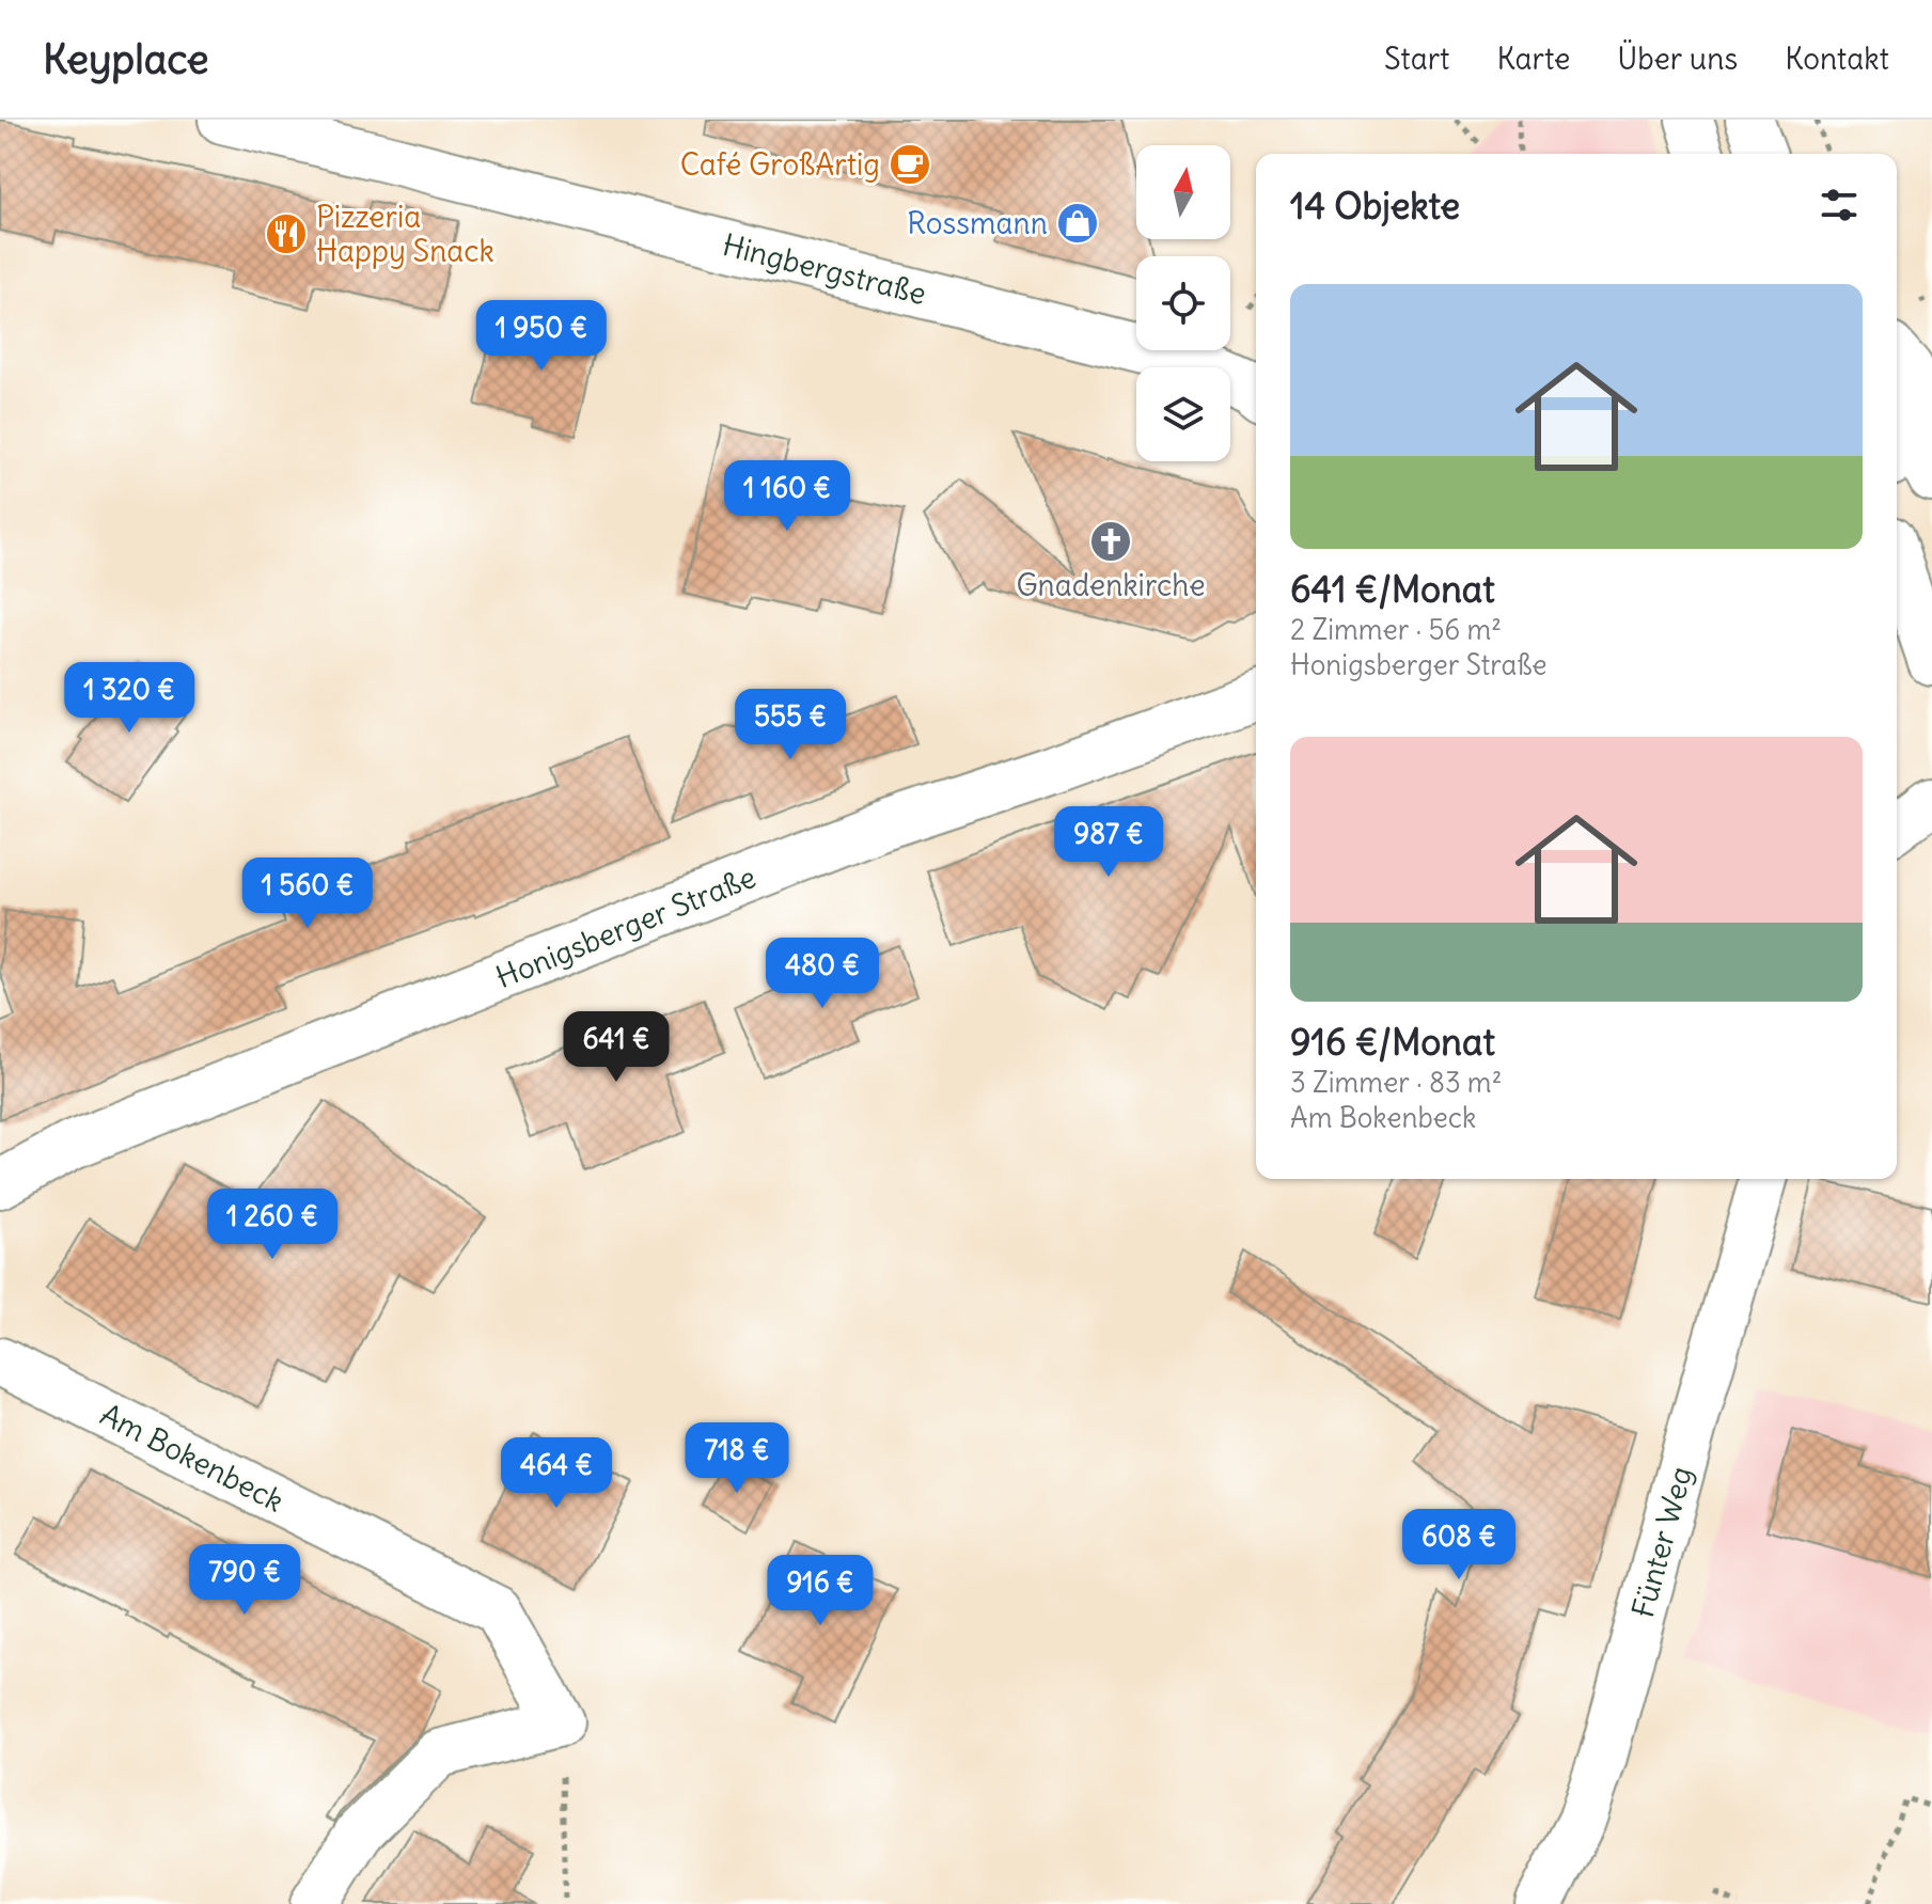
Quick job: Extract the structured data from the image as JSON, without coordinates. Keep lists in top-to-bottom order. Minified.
{"streets":{"street":["Hingbergstraße","Honigsberger Straße","Am Bokenbeck","Fünter Weg"]},"places":{"cafe":["Café GroßArtig"],"shop":["Rossmann"],"restaurant":["Pizzeria Happy Snack"],"church":["Gnadenkirche"]},"north":"top","page":{"header":"Keyplace","nav":["Start","Karte","Über uns","Kontakt"],"heading":"14 Objekte","list":[{"name":"641 €/Monat","note":"2 Zimmer · 56 m² · Honigsberger Straße"},{"name":"916 €/Monat","note":"3 Zimmer · 83 m² · Am Bokenbeck"}],"price":["1 950 €","1 160 €","1 320 €","555 €","987 €","1 560 €","480 €","641 €","1 260 €","718 €","464 €","608 €","790 €","916 €"]}}
